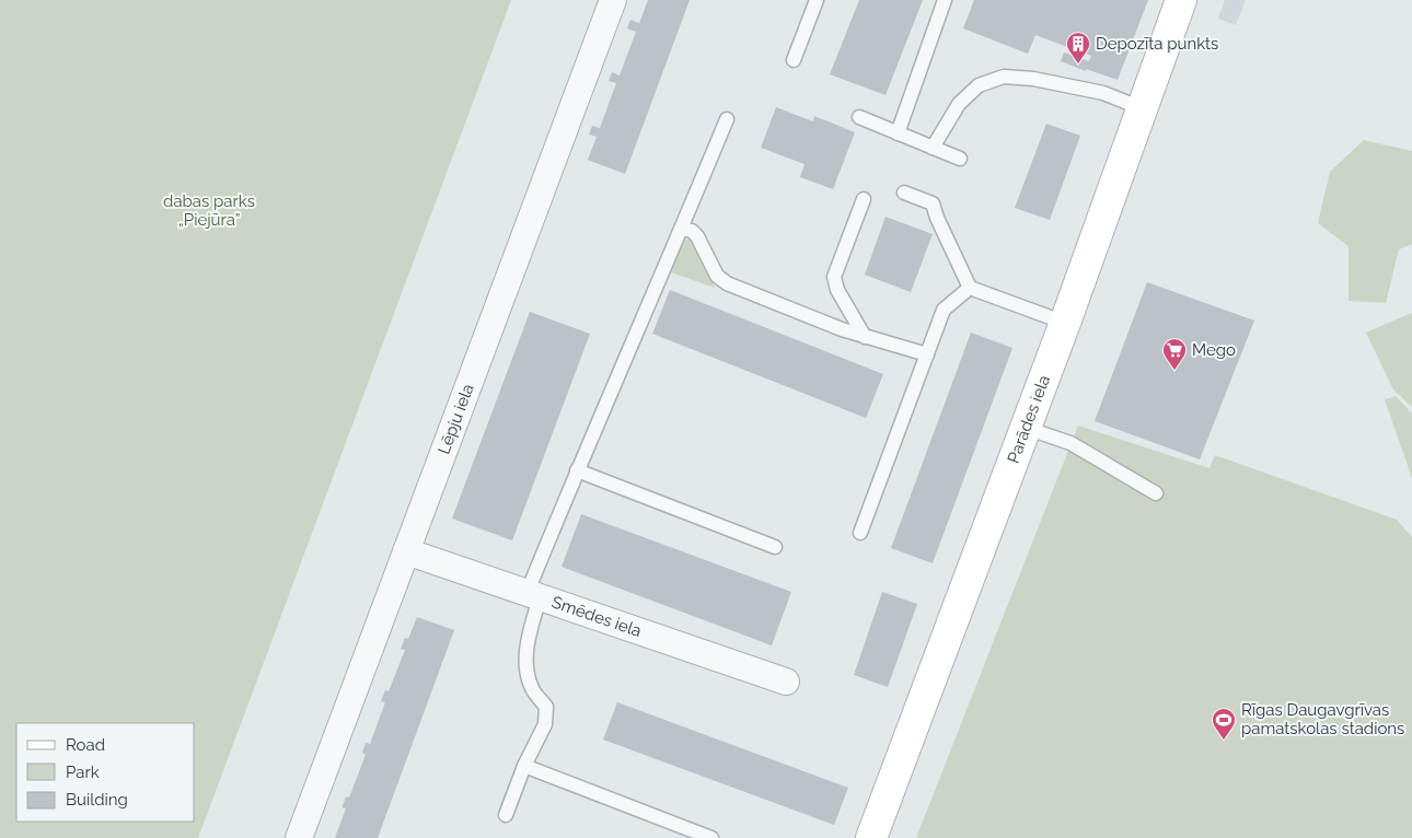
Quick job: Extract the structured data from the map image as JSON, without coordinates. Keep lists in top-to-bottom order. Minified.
{"streets":{"street":["Lēpju iela","Parādes iela","Smēdes iela"]},"crossings":[["Lēpju iela","Smēdes iela"]],"parks":["dabas parks „Piejūra”"],"places":{"building":["Depozīta punkts"],"supermarket":["Mego"],"sports":["Rīgas Daugavgrīvas pamatskolas stadions"]},"legend":["Road","Park","Building"]}
